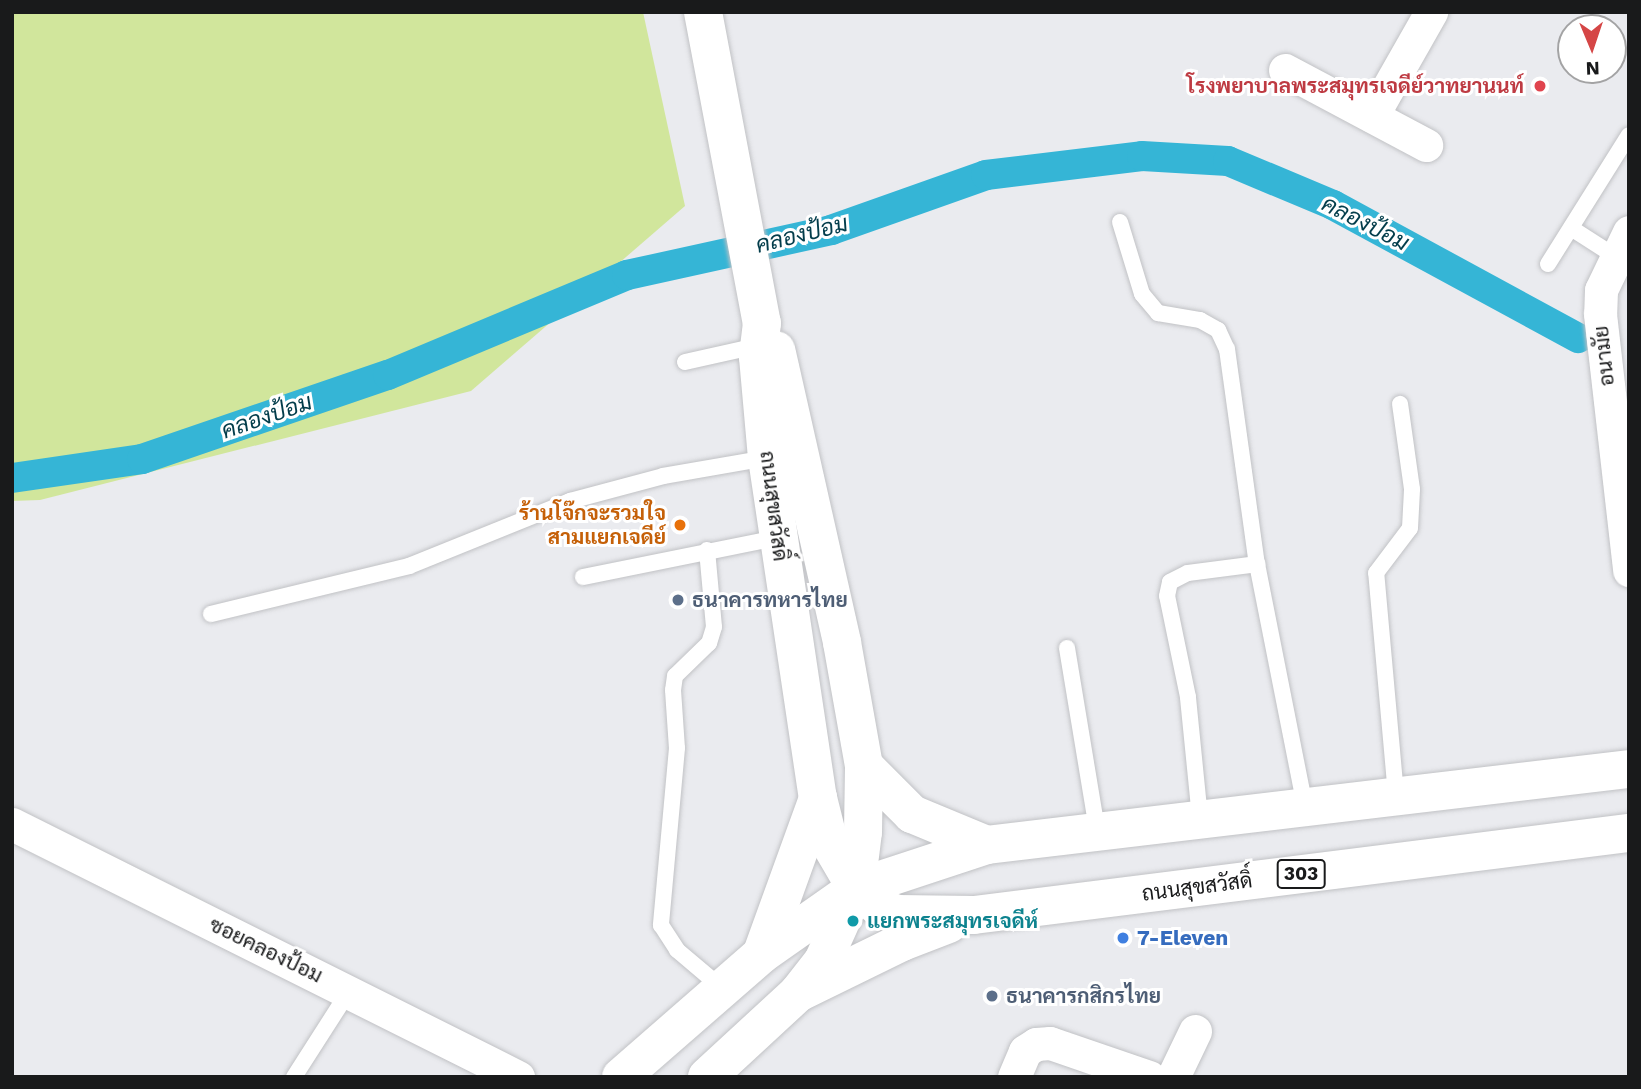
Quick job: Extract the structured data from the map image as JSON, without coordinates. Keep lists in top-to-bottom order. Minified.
{"streets":{"main road":["ถนนสุขสวัสดิ์","303"],"street":["อนามัย","ซอยคลองป้อม"]},"water":["คลองป้อม"],"places":["โรงพยาบาลพระสมุทรเจดีย์วาทยานนท์","ร้านโจ๊กจะรวมใจ สามแยกเจดีย์","ธนาคารทหารไทย","แยกพระสมุทรเจดีห์","7-Eleven","ธนาคารกสิกรไทย"],"north":"bottom"}
